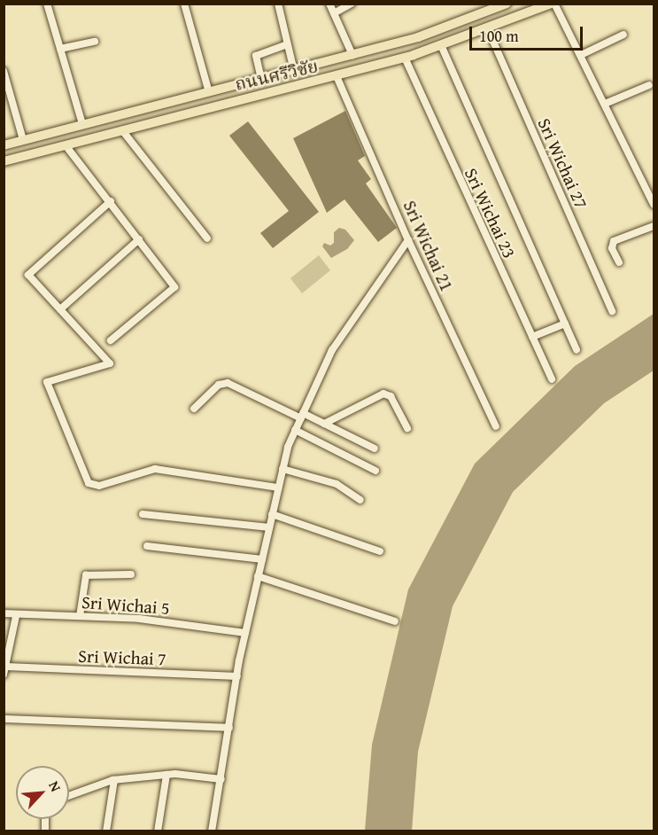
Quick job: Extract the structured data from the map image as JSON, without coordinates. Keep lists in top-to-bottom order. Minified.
{"streets":{"main road":["ถนนศรีวิชัย"],"street":["Sri Wichai 27","Sri Wichai 23","Sri Wichai 21","Sri Wichai 5","Sri Wichai 7"]},"crossings":[["ถนนศรีวิชัย","Sri Wichai 27"],["ถนนศรีวิชัย","Sri Wichai 23"],["ถนนศรีวิชัย","Sri Wichai 21"]],"scale_bar":"100 m","north":"top right"}
